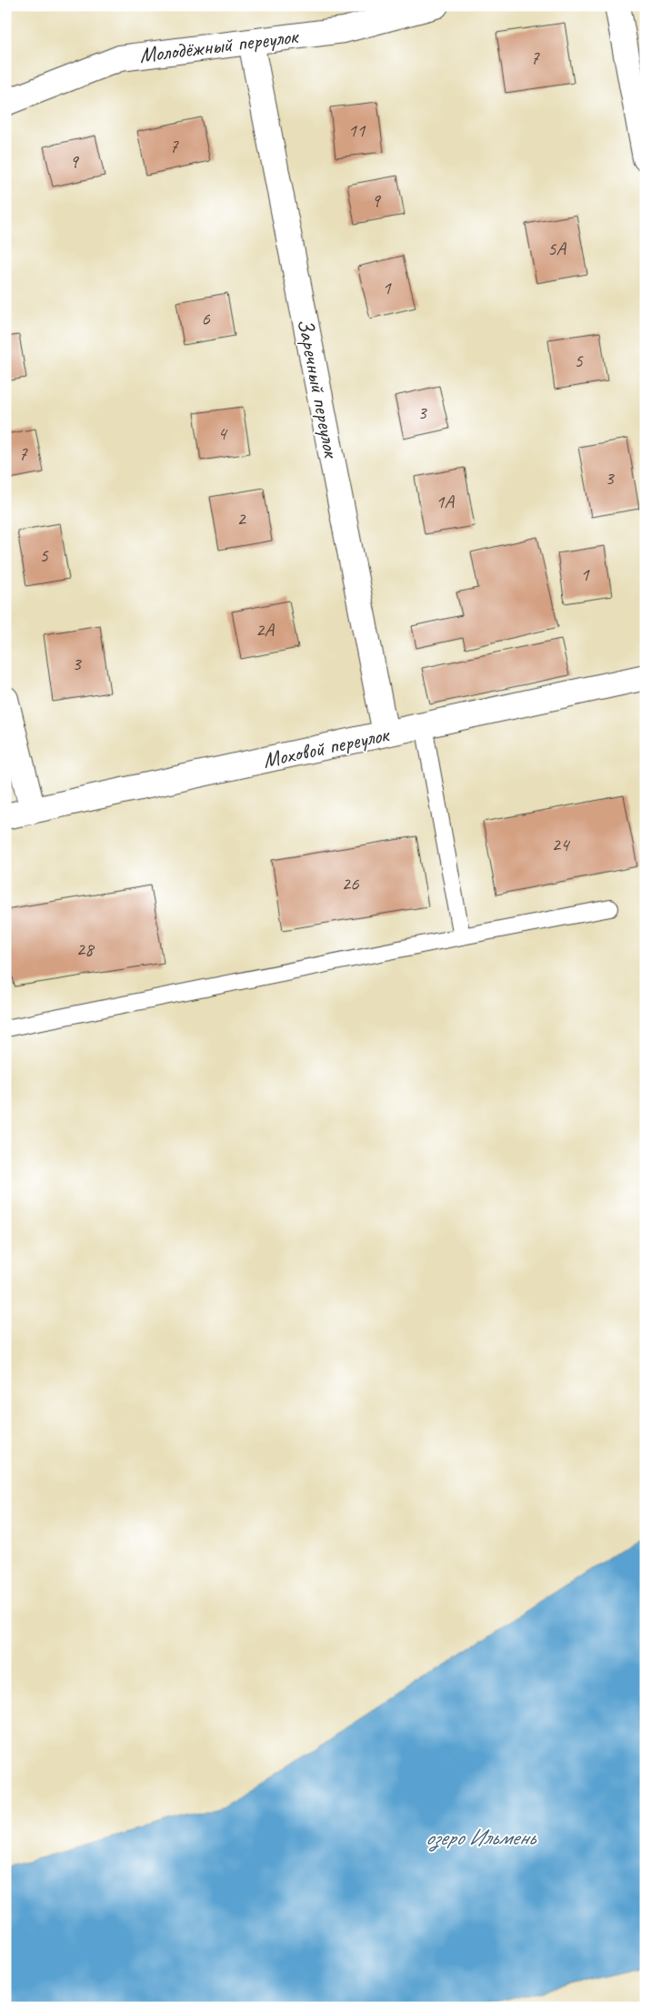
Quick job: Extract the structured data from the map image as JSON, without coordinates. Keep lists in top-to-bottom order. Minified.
{"streets":{"street":["Молодёжный переулок","Заречный переулок","Моховой переулок"]},"crossings":[["Молодёжный переулок","Заречный переулок"],["Заречный переулок","Моховой переулок"]],"water":["озеро Ильмень"],"house_numbers":["7","11","7","9","9","5А","1","6","5","3","4","7","3","1А","2","5","1","2А","3","24","26","28"]}
